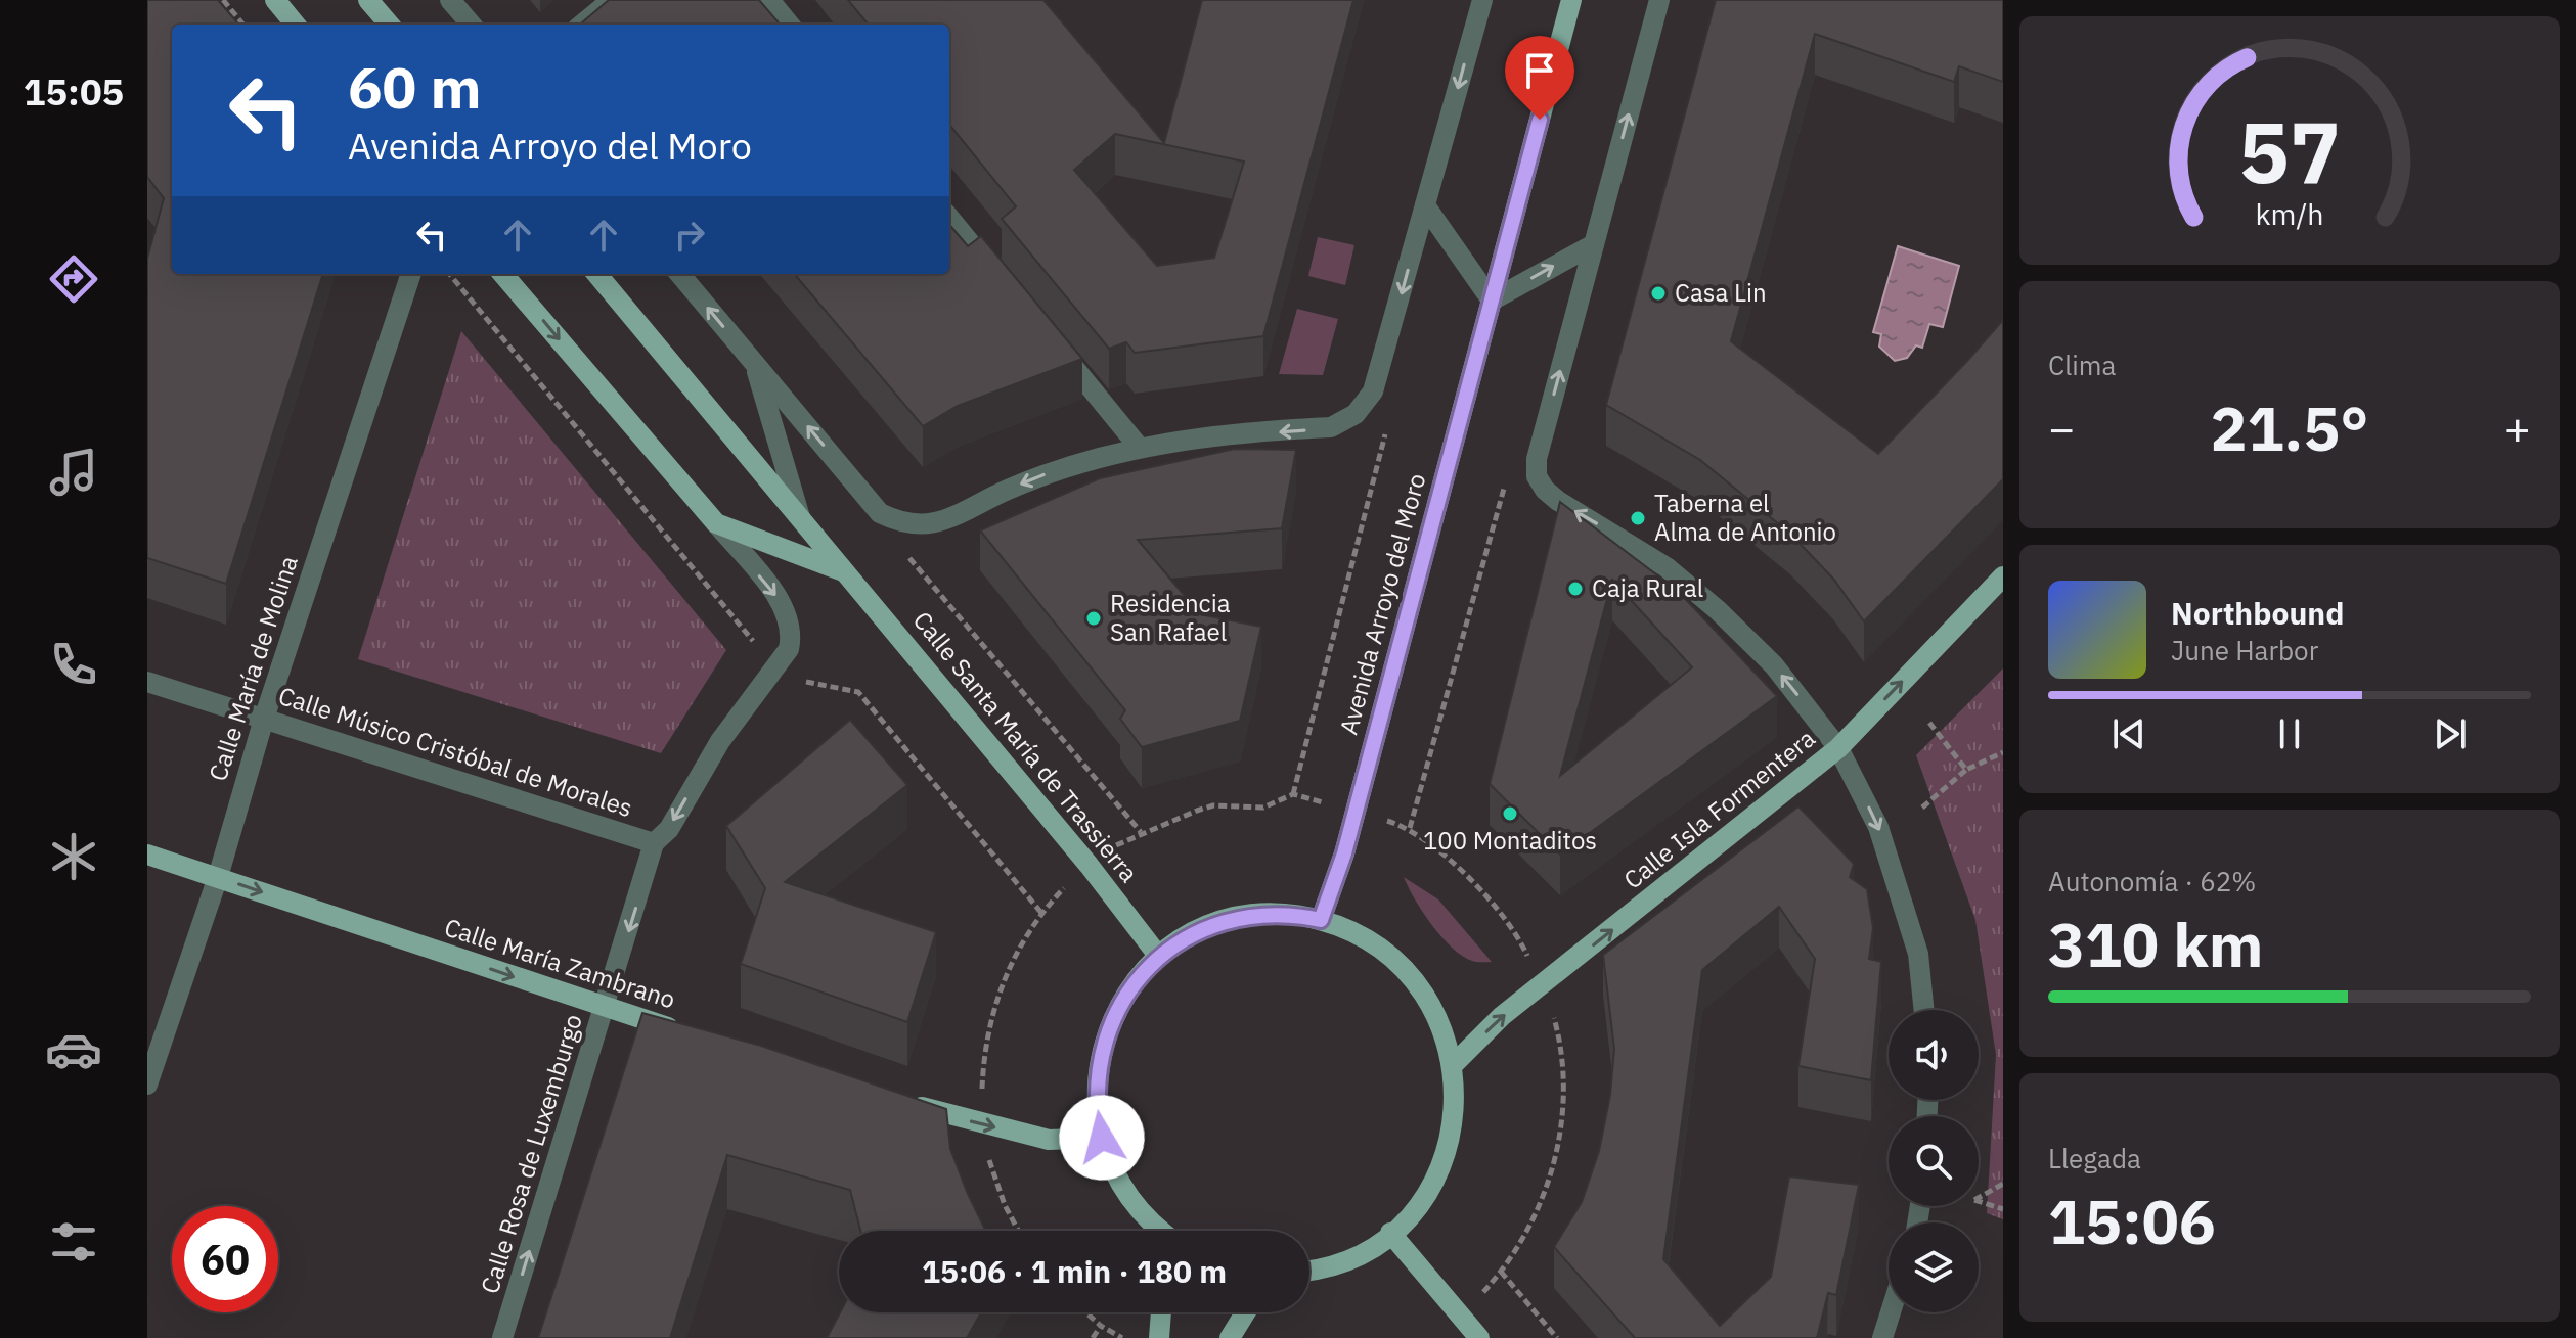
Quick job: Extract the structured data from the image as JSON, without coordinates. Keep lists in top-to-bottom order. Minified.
{"streets":{"main road":["Avenida Arroyo del Moro","Calle Santa María de Trassierra","Calle Isla Formentera","Calle María Zambrano"],"street":["Calle María de Molina","Calle Músico Cristóbal de Morales","Calle Rosa de Luxemburgo"]},"crossings":[["Calle María de Molina","Calle Músico Cristóbal de Morales"],["Calle María de Molina","Calle María Zambrano"],["Calle Músico Cristóbal de Morales","Calle Rosa de Luxemburgo"],["Calle María Zambrano","Calle Rosa de Luxemburgo"]],"one_way":["Calle Isla Formentera","Calle María Zambrano"],"places":["Casa Lin","Taberna el Alma de Antonio","Caja Rural","Residencia San Rafael","100 Montaditos"],"page":{"tabs":"15:05","turn":["60 m","Avenida Arroyo del Moro"],"tile":["Clima",["Autonomía · 62%","310 km"],["Llegada","15:06"]],"heat":["−","21.5°","+"],"song":["Northbound","June Harbor"],"limit":"60","trip":"15:06 · 1 min · 180 m","gauge":["57","km/h"]}}
